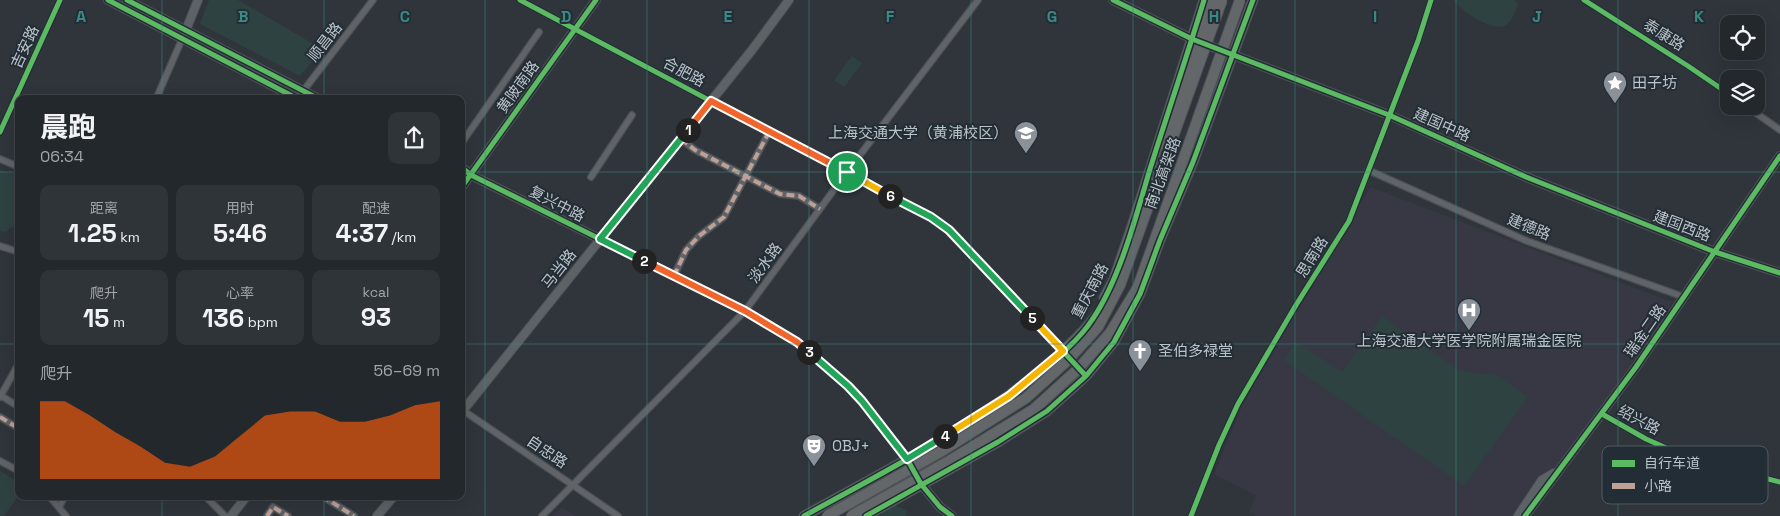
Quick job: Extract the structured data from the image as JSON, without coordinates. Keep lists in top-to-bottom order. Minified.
{"streets":{"highway":["南北高架路"],"main road":["黄陂南路","建国中路","复兴中路","建国西路","马当路","重庆南路","瑞金二路"],"street":["泰康路","顺昌路","吉安路","合肥路","建德路","思南路","淡水路","绍兴路","自忠路"]},"crossings":[["合肥路","黄陂南路"],["合肥路","淡水路"],["合肥路","马当路"],["合肥路","重庆南路"],["黄陂南路","复兴中路"],["建国中路","建国西路"],["建国中路","思南路"],["建国中路","重庆南路"],["复兴中路","淡水路"],["复兴中路","马当路"],["复兴中路","重庆南路"],["建国西路","瑞金二路"],["建德路","思南路"],["建德路","瑞金二路"],["淡水路","自忠路"],["瑞金二路","绍兴路"]],"places":{"place":["田子坊"],"school or university":["上海交通大学（黄浦校区）"],"hospital":["上海交通大学医学院附属瑞金医院"],"church":["圣伯多禄堂"],"theatre":["OBJ+"]},"legend":["自行车道","小路"],"page":{"heading":["晨跑","06:34"],"pins":["1","6","2","5","3","4"],"stats":[["距离","1.25 km"],["用时","5:46"],["配速","4:37 /km"],["爬升","15 m"],["心率","136 bpm"],["kcal","93"]],"chart":["爬升","56–69 m"]},"grid":{"columns":["A","B","C","D","E","F","G","H","I","J","K"]}}
